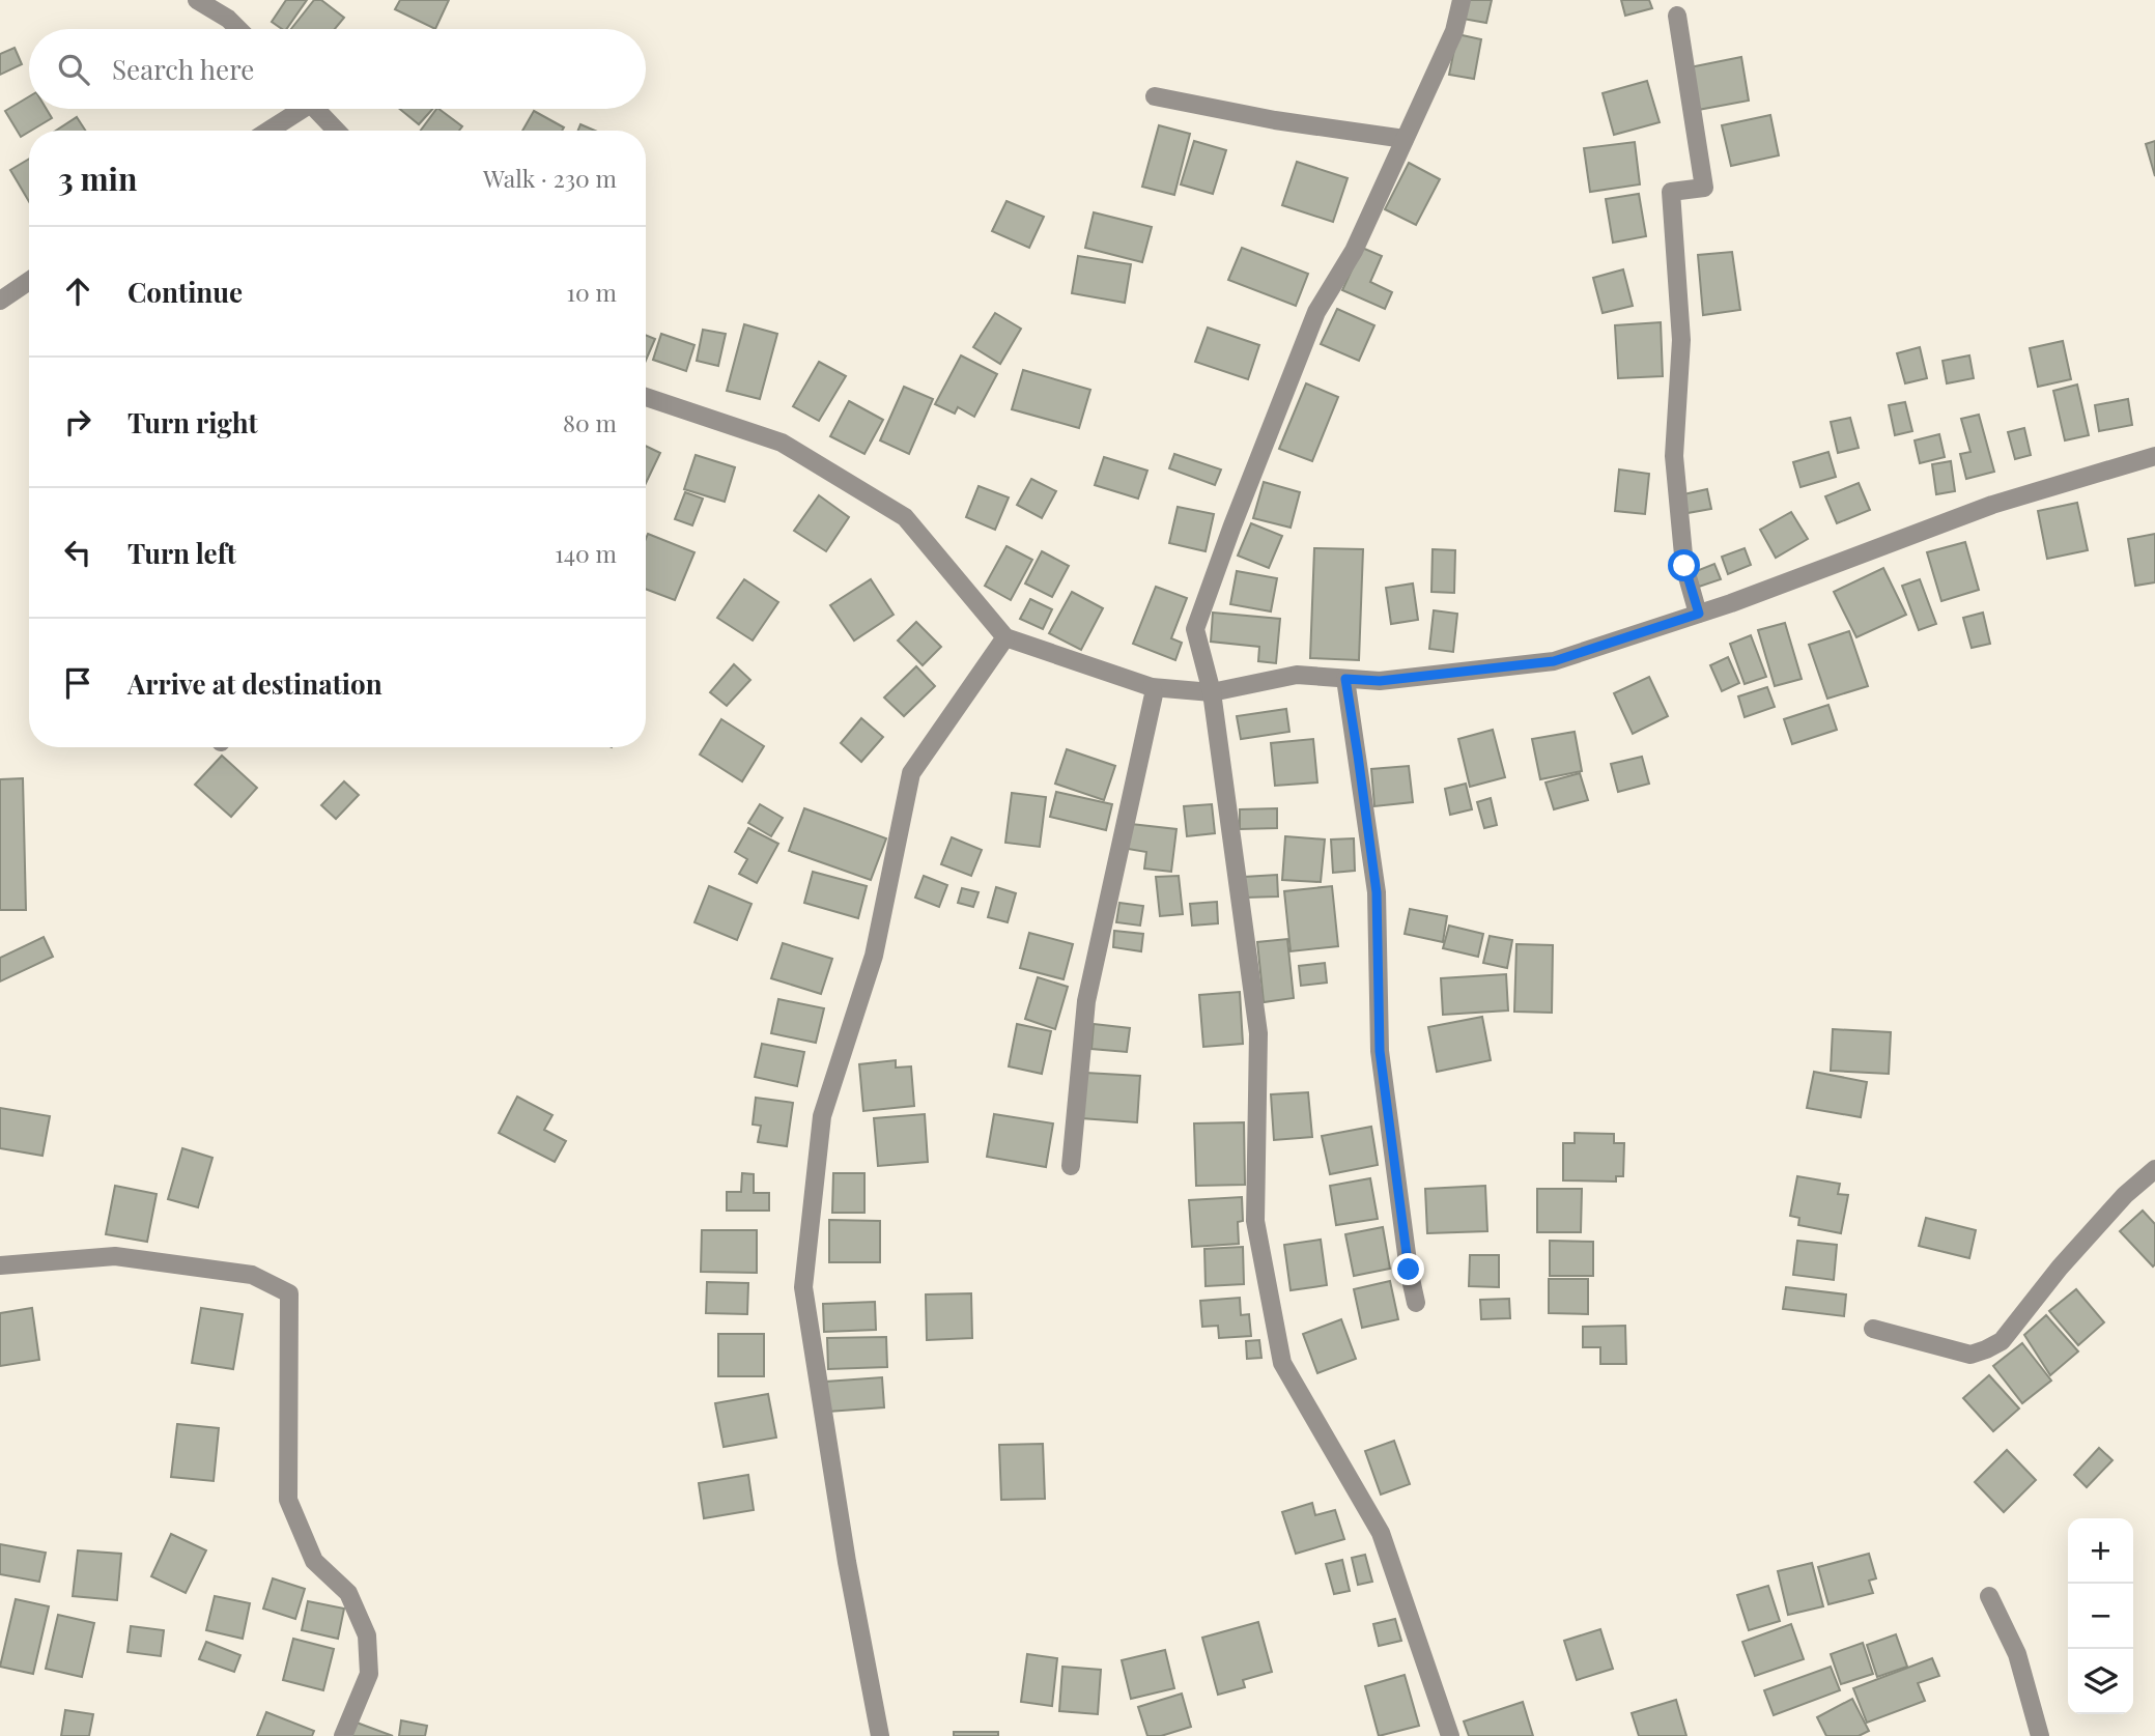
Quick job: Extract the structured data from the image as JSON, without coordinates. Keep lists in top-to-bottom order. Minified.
{"page":{"search":"Search here","heading":["3 min","Walk · 230 m"],"list":[["Continue","10 m"],["Turn right","80 m"],["Turn left","140 m"],"Arrive at destination"],"map_buttons":["+","−"]}}
